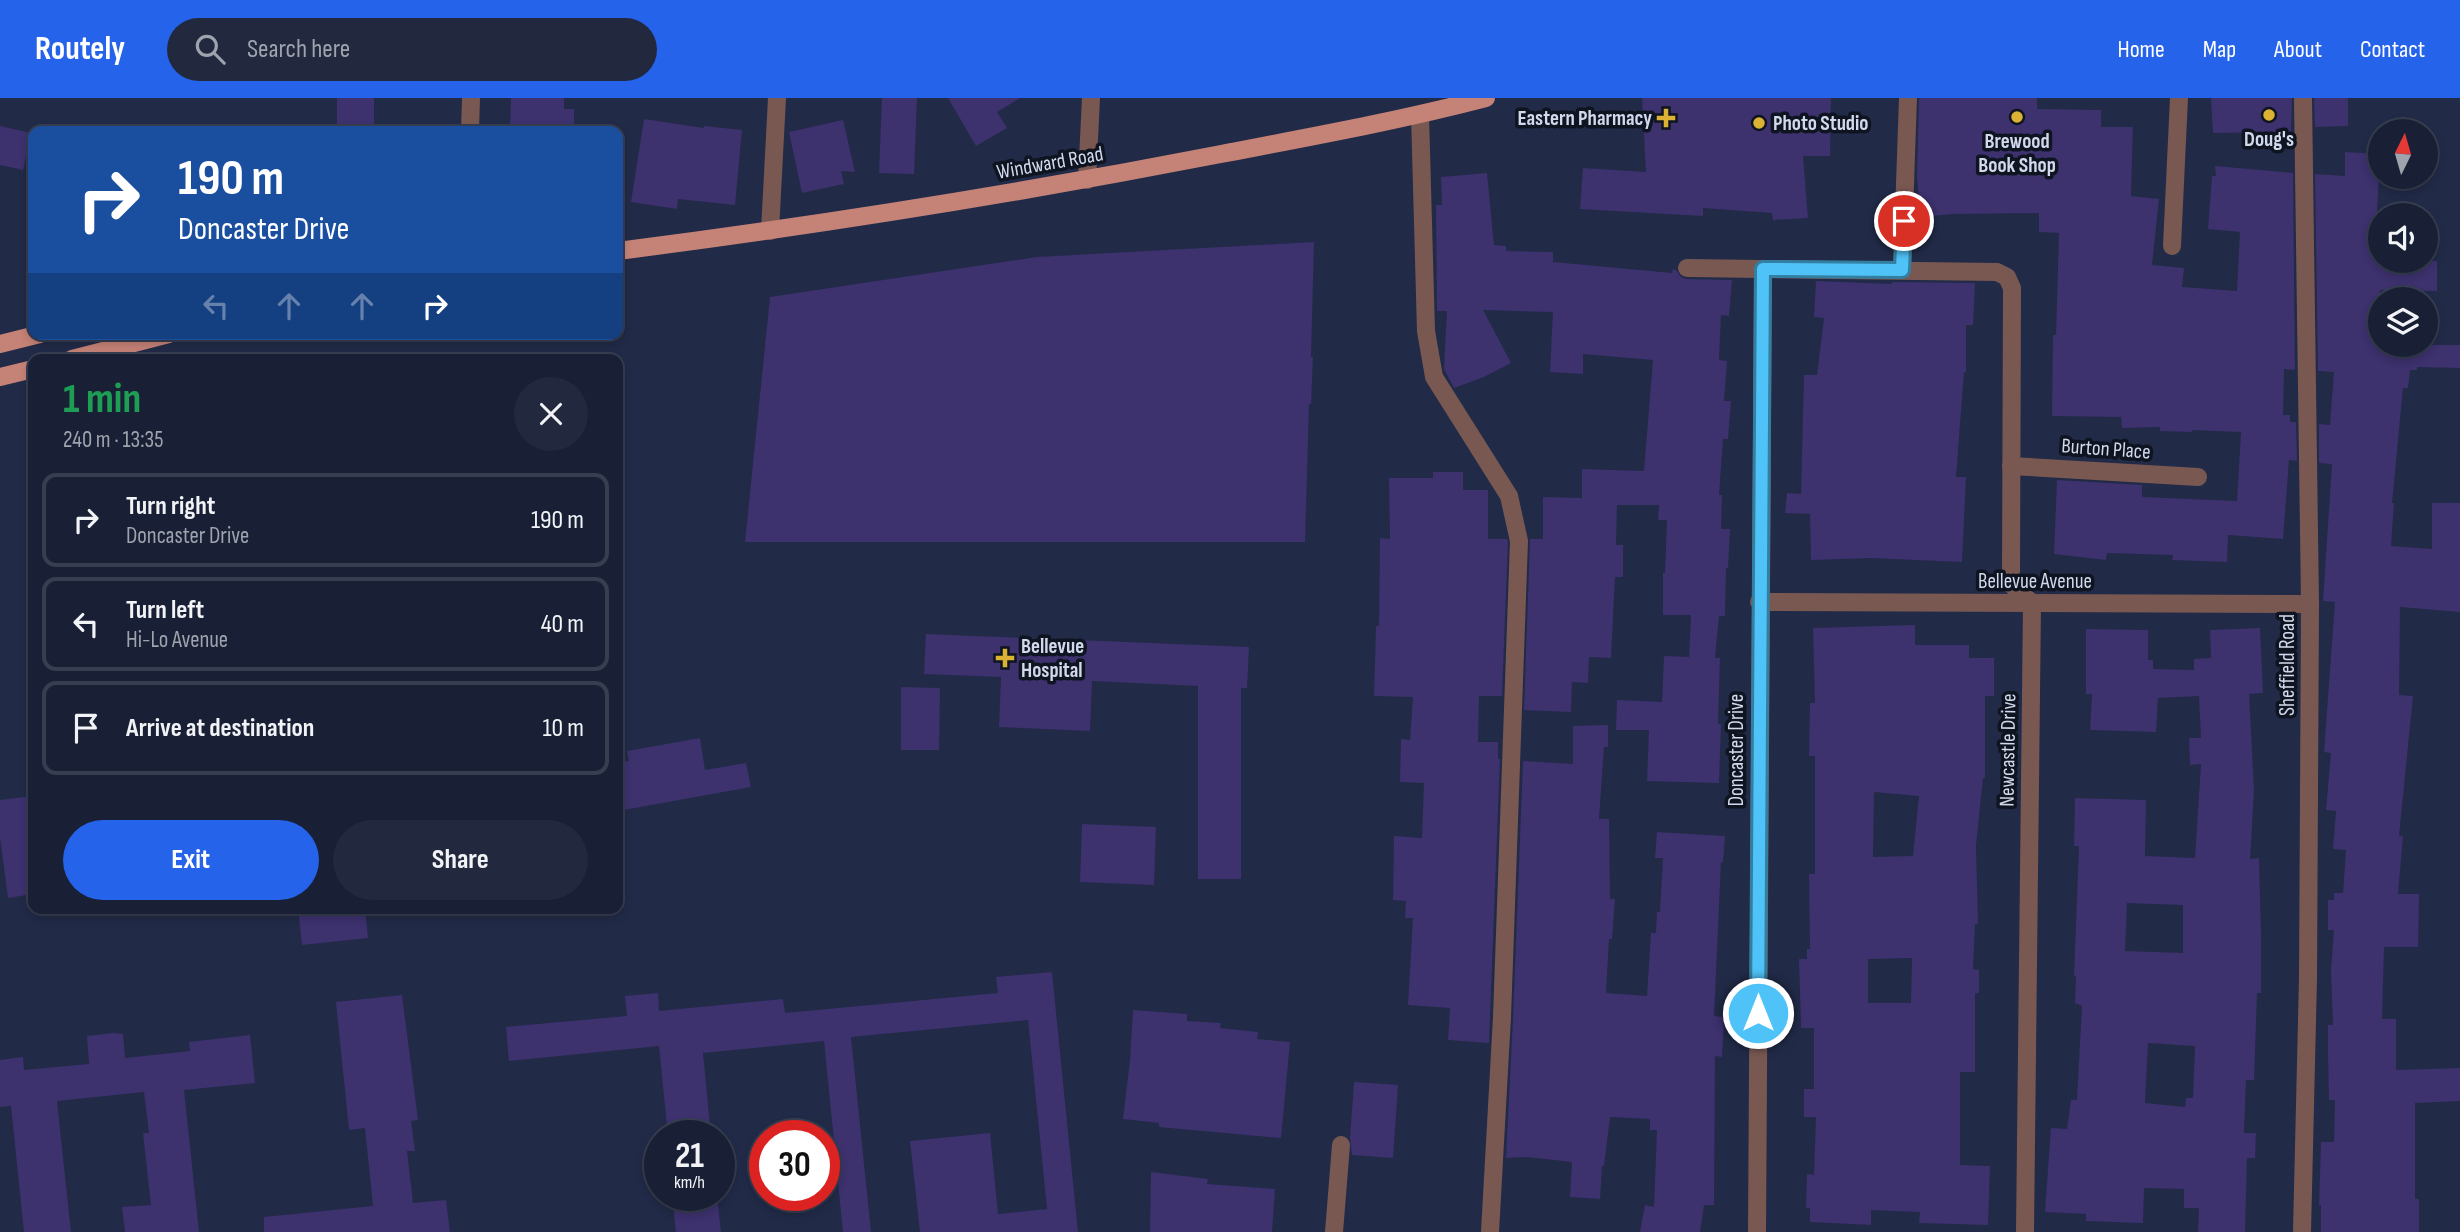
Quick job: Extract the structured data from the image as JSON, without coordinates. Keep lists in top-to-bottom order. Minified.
{"streets":{"main road":["Windward Road"],"street":["Burton Place","Bellevue Avenue","Sheffield Road","Doncaster Drive","Newcastle Drive"]},"crossings":[["Bellevue Avenue","Sheffield Road"],["Bellevue Avenue","Doncaster Drive"],["Bellevue Avenue","Newcastle Drive"]],"places":{"other":["Doug's","Brewood Book Shop","Photo Studio"],"health":["Eastern Pharmacy","Bellevue Hospital"]},"north":"top","page":{"header":"Routely","search":"Search here","nav":["Home","Map","About","Contact"],"turn":["190 m","Doncaster Drive"],"heading":["1 min","240 m · 13:35"],"list":[{"name":"Turn right","note":"Doncaster Drive","value":"190 m"},{"name":"Turn left","note":"Hi-Lo Avenue","value":"40 m"},{"name":"Arrive at destination","value":"10 m"}],"buttons":["Exit","Share"],"speed":"21 km/h","limit":"30"}}
